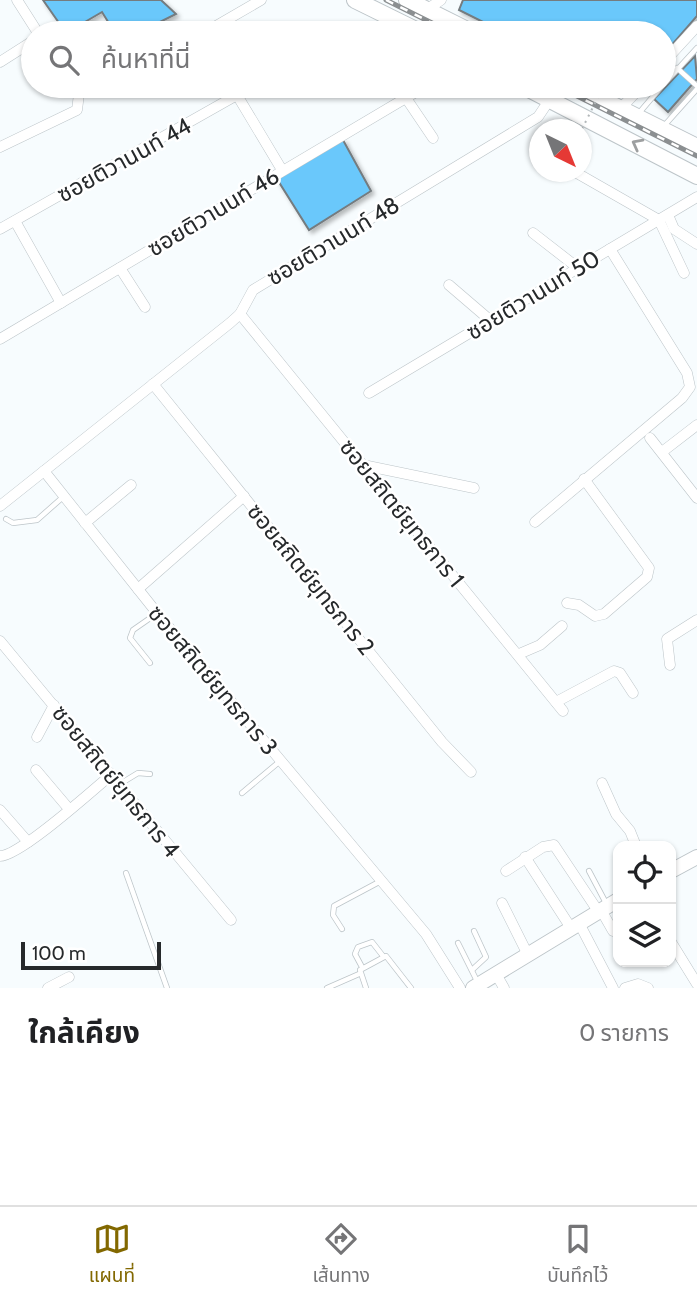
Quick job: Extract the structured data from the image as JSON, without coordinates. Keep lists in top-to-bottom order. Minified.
{"streets":{"street":["ซอยติวานนท์ 44","ซอยติวานนท์ 46","ซอยติวานนท์ 48","ซอยติวานนท์ 50","ซอยสถิตย์ยุทธการ 1","ซอยสถิตย์ยุทธการ 2","ซอยสถิตย์ยุทธการ 3","ซอยสถิตย์ยุทธการ 4"]},"crossings":[["ซอยติวานนท์ 48","ซอยสถิตย์ยุทธการ 1"],["ซอยติวานนท์ 48","ซอยสถิตย์ยุทธการ 2"],["ซอยติวานนท์ 48","ซอยสถิตย์ยุทธการ 3"]],"scale_bar":"100 m","north":"bottom right","page":{"search":"ค้นหาที่นี่","scale":"100 m","heading":["ใกล้เคียง","0 รายการ"],"nav":["แผนที่","เส้นทาง","บันทึกไว้"]}}
